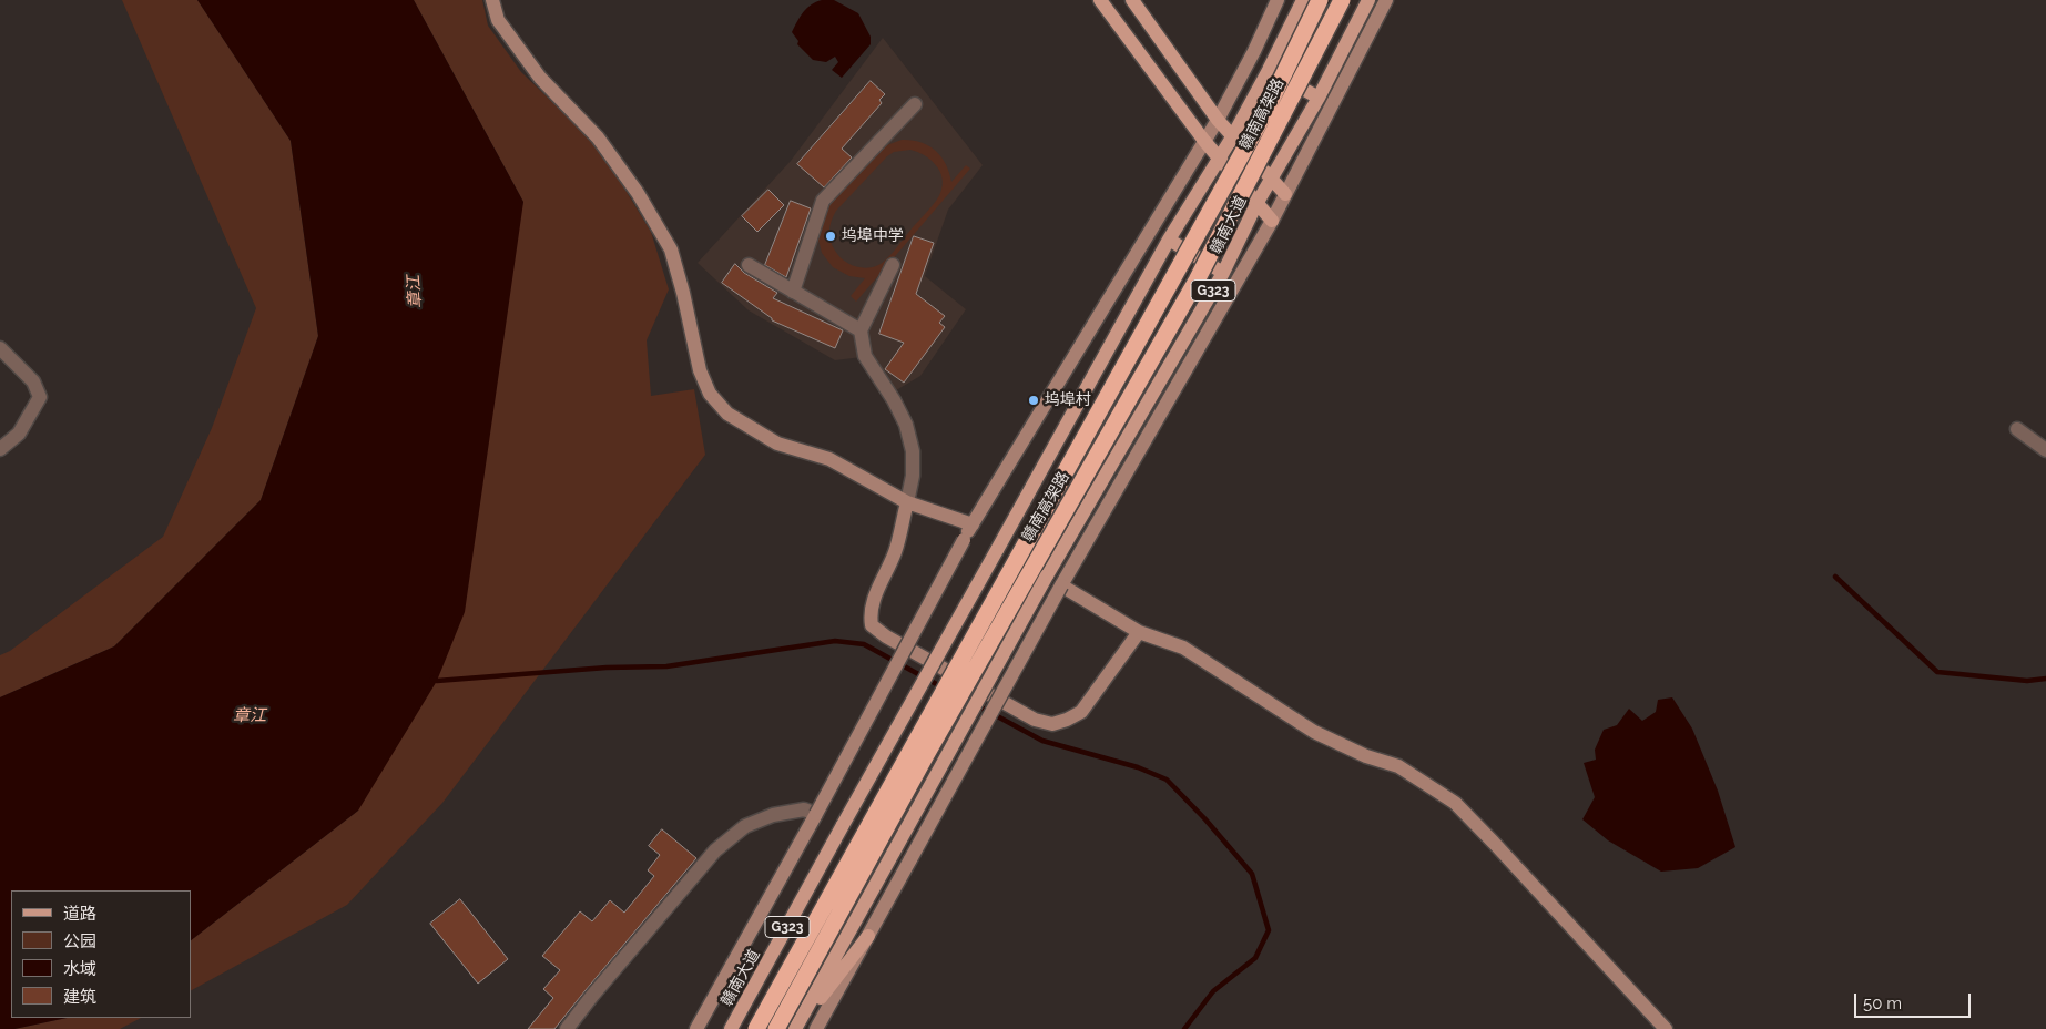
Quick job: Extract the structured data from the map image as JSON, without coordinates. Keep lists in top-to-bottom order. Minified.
{"streets":{"highway":["赣南高架路"],"main road":["赣南大道","G323"]},"water":["章江"],"places":["坞埠中学","坞埠村"],"legend":["道路","公园","水域","建筑"],"scale_bar":"50 m"}
